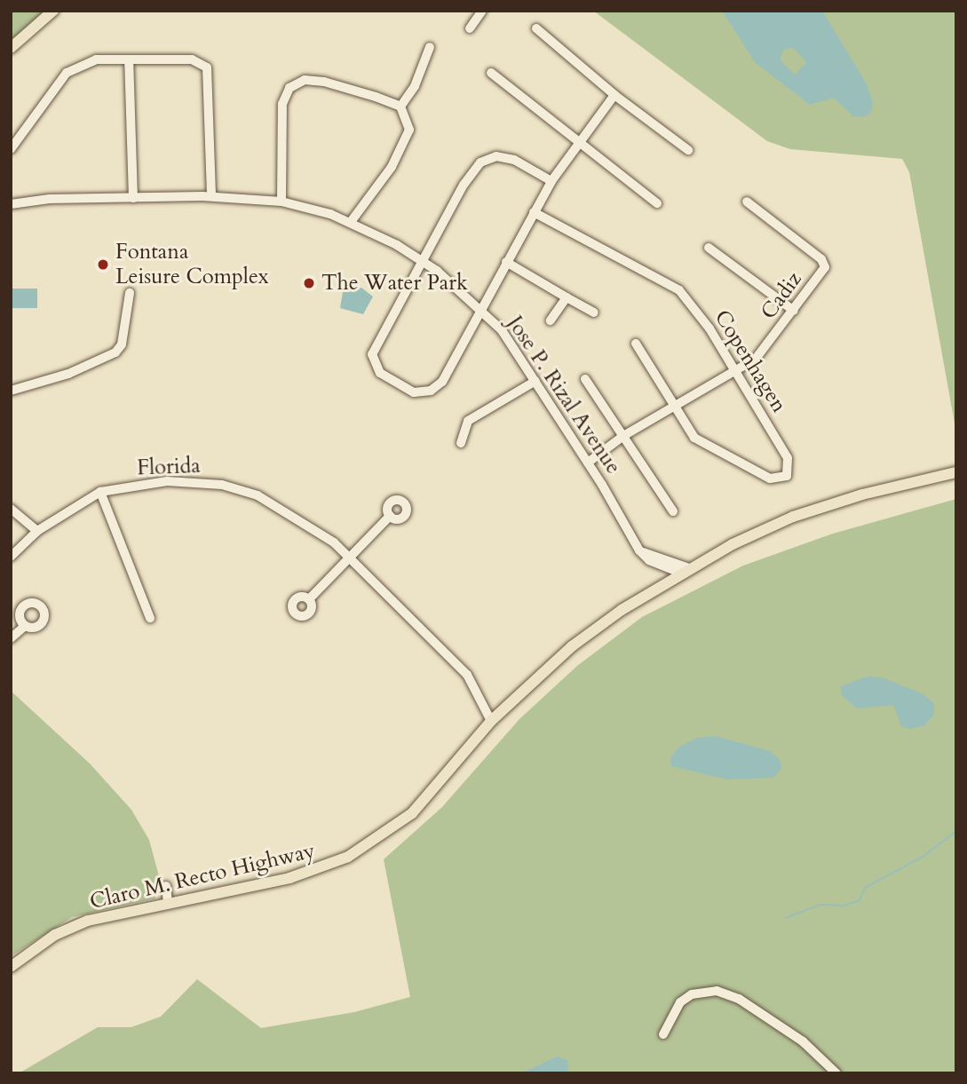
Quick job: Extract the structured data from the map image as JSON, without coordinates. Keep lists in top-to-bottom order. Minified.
{"streets":{"main road":["Claro M. Recto Highway"],"street":["Cadiz","Copenhagen","Jose P. Rizal Avenue","Florida"]},"crossings":[["Cadiz","Copenhagen"],["Cadiz","Jose P. Rizal Avenue"],["Jose P. Rizal Avenue","Claro M. Recto Highway"],["Florida","Claro M. Recto Highway"]],"places":["Fontana Leisure Complex","The Water Park"]}
